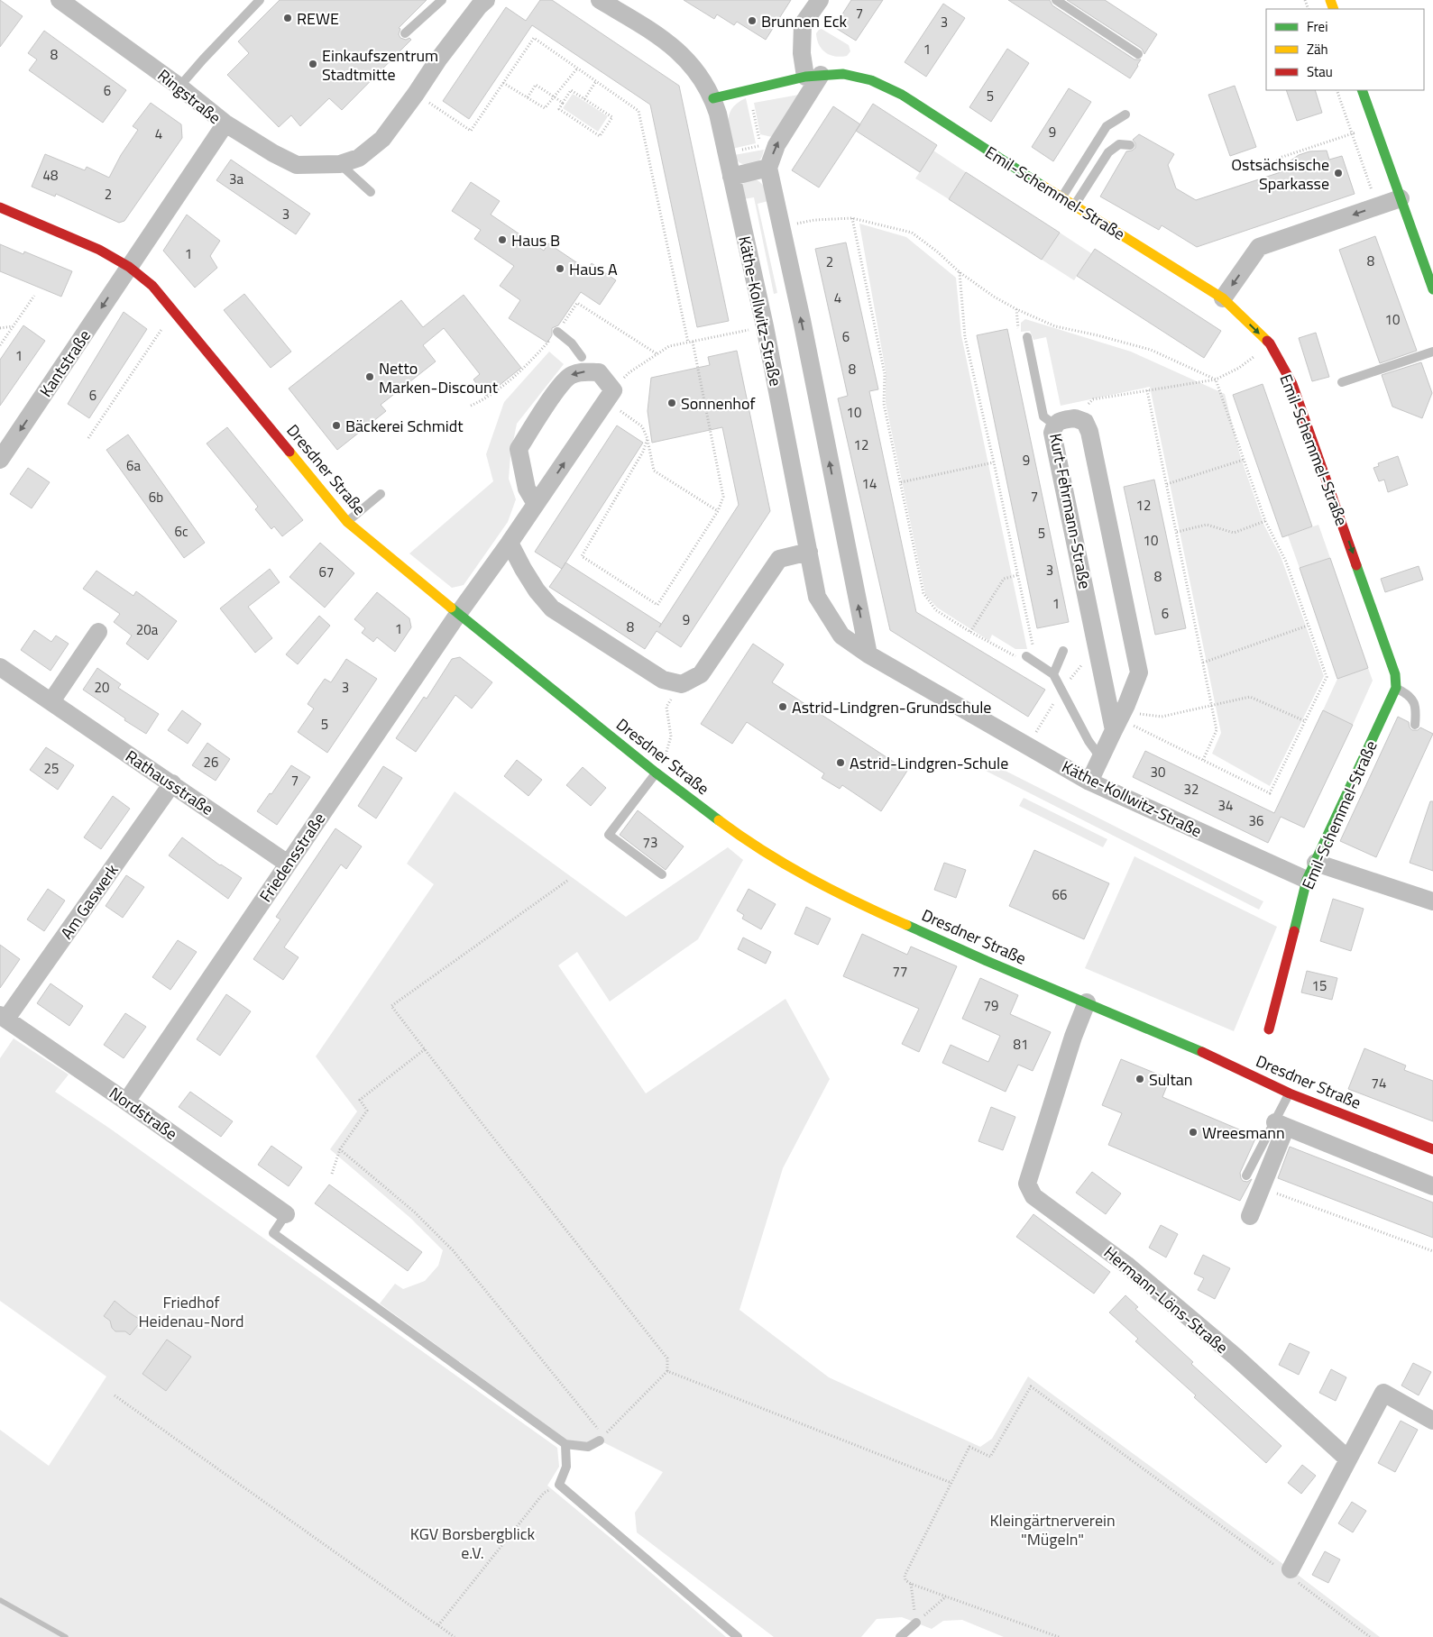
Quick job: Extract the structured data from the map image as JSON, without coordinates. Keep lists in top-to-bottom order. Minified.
{"streets":{"street":["Ringstraße","Emil-Schemmel-Straße","Käthe-Kollwitz-Straße","Kantstraße","Dresdner Straße","Kurt-Fehrmann-Straße","Rathausstraße","Friedensstraße","Am Gaswerk","Nordstraße","Hermann-Löns-Straße"]},"crossings":[["Ringstraße","Kantstraße"],["Ringstraße","Dresdner Straße"],["Emil-Schemmel-Straße","Käthe-Kollwitz-Straße"],["Käthe-Kollwitz-Straße","Kurt-Fehrmann-Straße"],["Kantstraße","Dresdner Straße"],["Dresdner Straße","Friedensstraße"],["Dresdner Straße","Hermann-Löns-Straße"],["Rathausstraße","Friedensstraße"],["Rathausstraße","Am Gaswerk"],["Friedensstraße","Nordstraße"],["Am Gaswerk","Nordstraße"]],"one_way":["Kantstraße"],"parks":["Friedhof Heidenau-Nord","Kleingärtnerverein \"Mügeln\"","KGV Borsbergblick e.V."],"places":["REWE","Brunnen Eck","Einkaufszentrum Stadtmitte","Ostsächsische Sparkasse","Haus B","Haus A","Netto Marken-Discount","Sonnenhof","Bäckerei Schmidt","Astrid-Lindgren-Grundschule","Astrid-Lindgren-Schule","Sultan","Wreesmann"],"house_numbers":["7","3","1","8","6","5","9","4","48","3a","2","3","1","8","2","4","10","6","1","8","6","10","12","9","6a","14","7","6b","12","6c","5","10","3","67","8","1","6","9","8","1","20a","20","3","5","26","25","30","7","32","34","36","73","66","77","15","79","81","74"],"legend":["Frei","Zäh","Stau"]}
